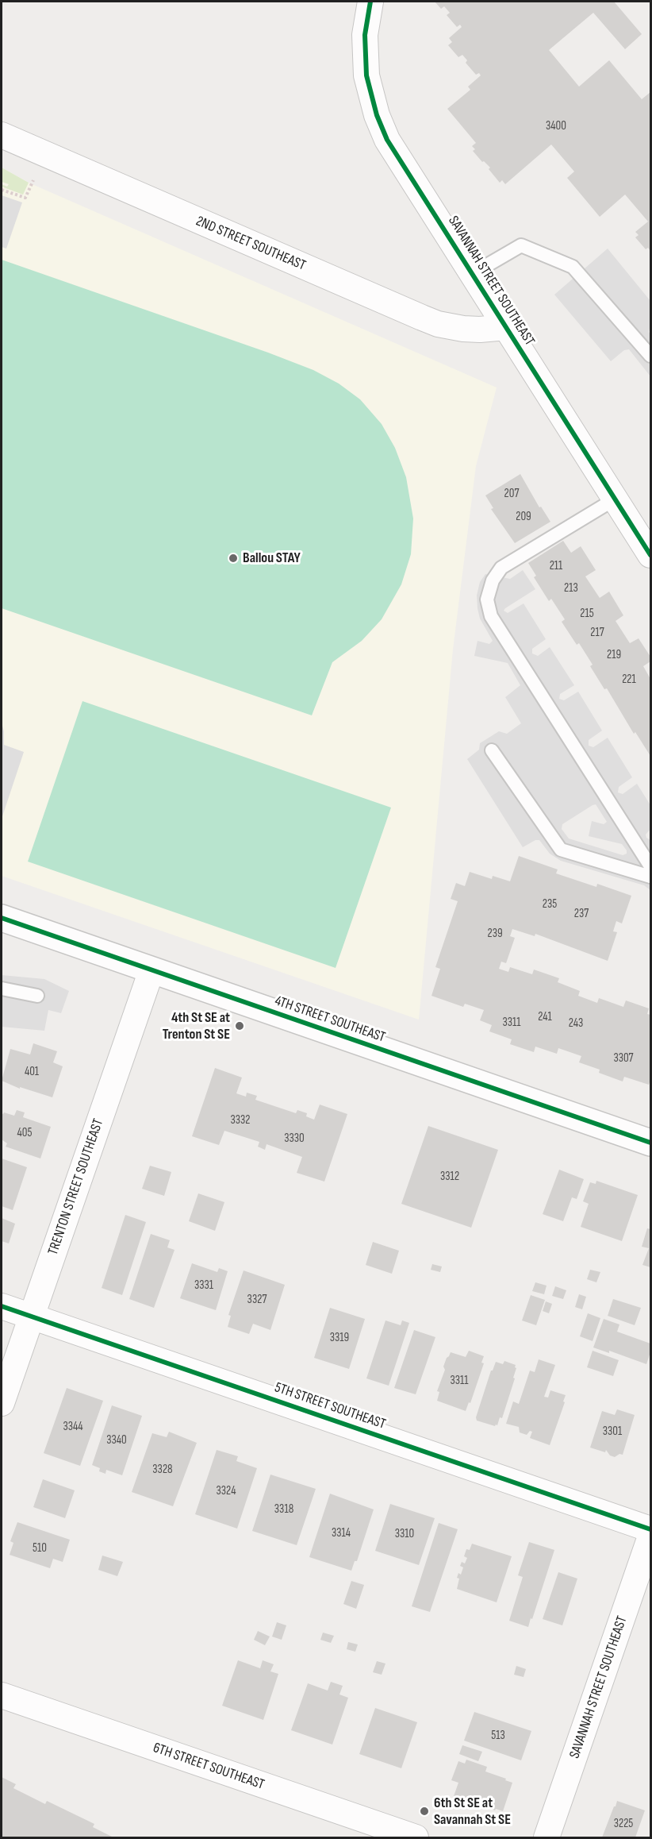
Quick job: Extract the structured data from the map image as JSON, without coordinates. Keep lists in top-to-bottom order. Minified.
{"streets":{"street":["2ND STREET SOUTHEAST","SAVANNAH STREET SOUTHEAST","4TH STREET SOUTHEAST","TRENTON STREET SOUTHEAST","5TH STREET SOUTHEAST","6TH STREET SOUTHEAST"]},"crossings":[["2ND STREET SOUTHEAST","SAVANNAH STREET SOUTHEAST"],["4TH STREET SOUTHEAST","TRENTON STREET SOUTHEAST"],["TRENTON STREET SOUTHEAST","5TH STREET SOUTHEAST"]],"places":["Ballou STAY","4th St SE at Trenton St SE","6th St SE at Savannah St SE"],"house_numbers":["3400","207","209","211","213","215","217","219","221","235","237","239","241","3311","243","3307","401","3332","405","3330","3312","3331","3327","3319","3311","3344","3301","3340","3328","3324","3318","3314","3310","510","513","3225"]}
